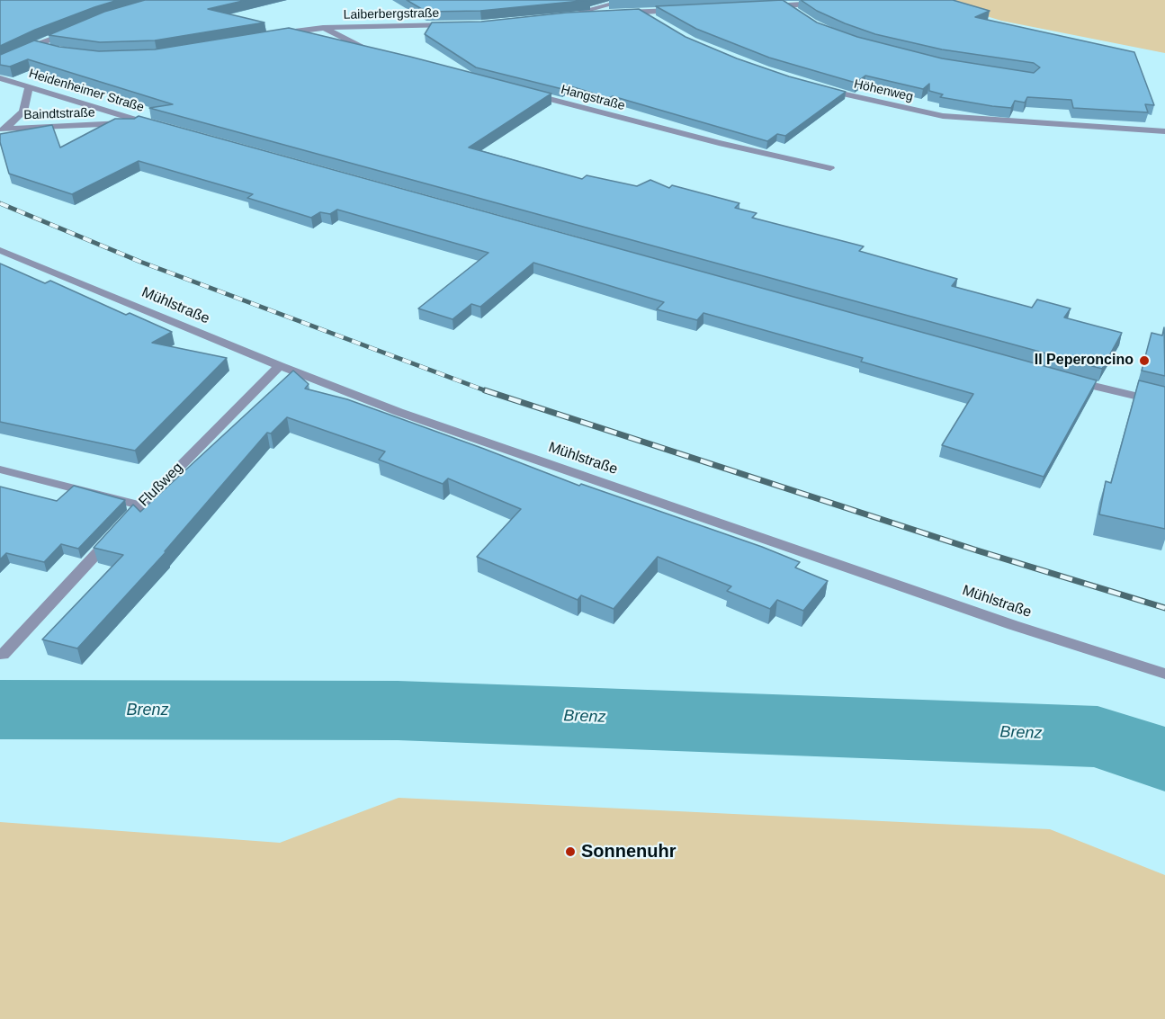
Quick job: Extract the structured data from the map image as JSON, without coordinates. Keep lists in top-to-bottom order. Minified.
{"streets":{"street":["Laiberbergstraße","Heidenheimer Straße","Höhenweg","Hangstraße","Baindtstraße","Mühlstraße","Flußweg"]},"crossings":[["Heidenheimer Straße","Baindtstraße"],["Mühlstraße","Flußweg"]],"water":["Brenz"],"places":["Il Peperoncino","Sonnenuhr"]}
